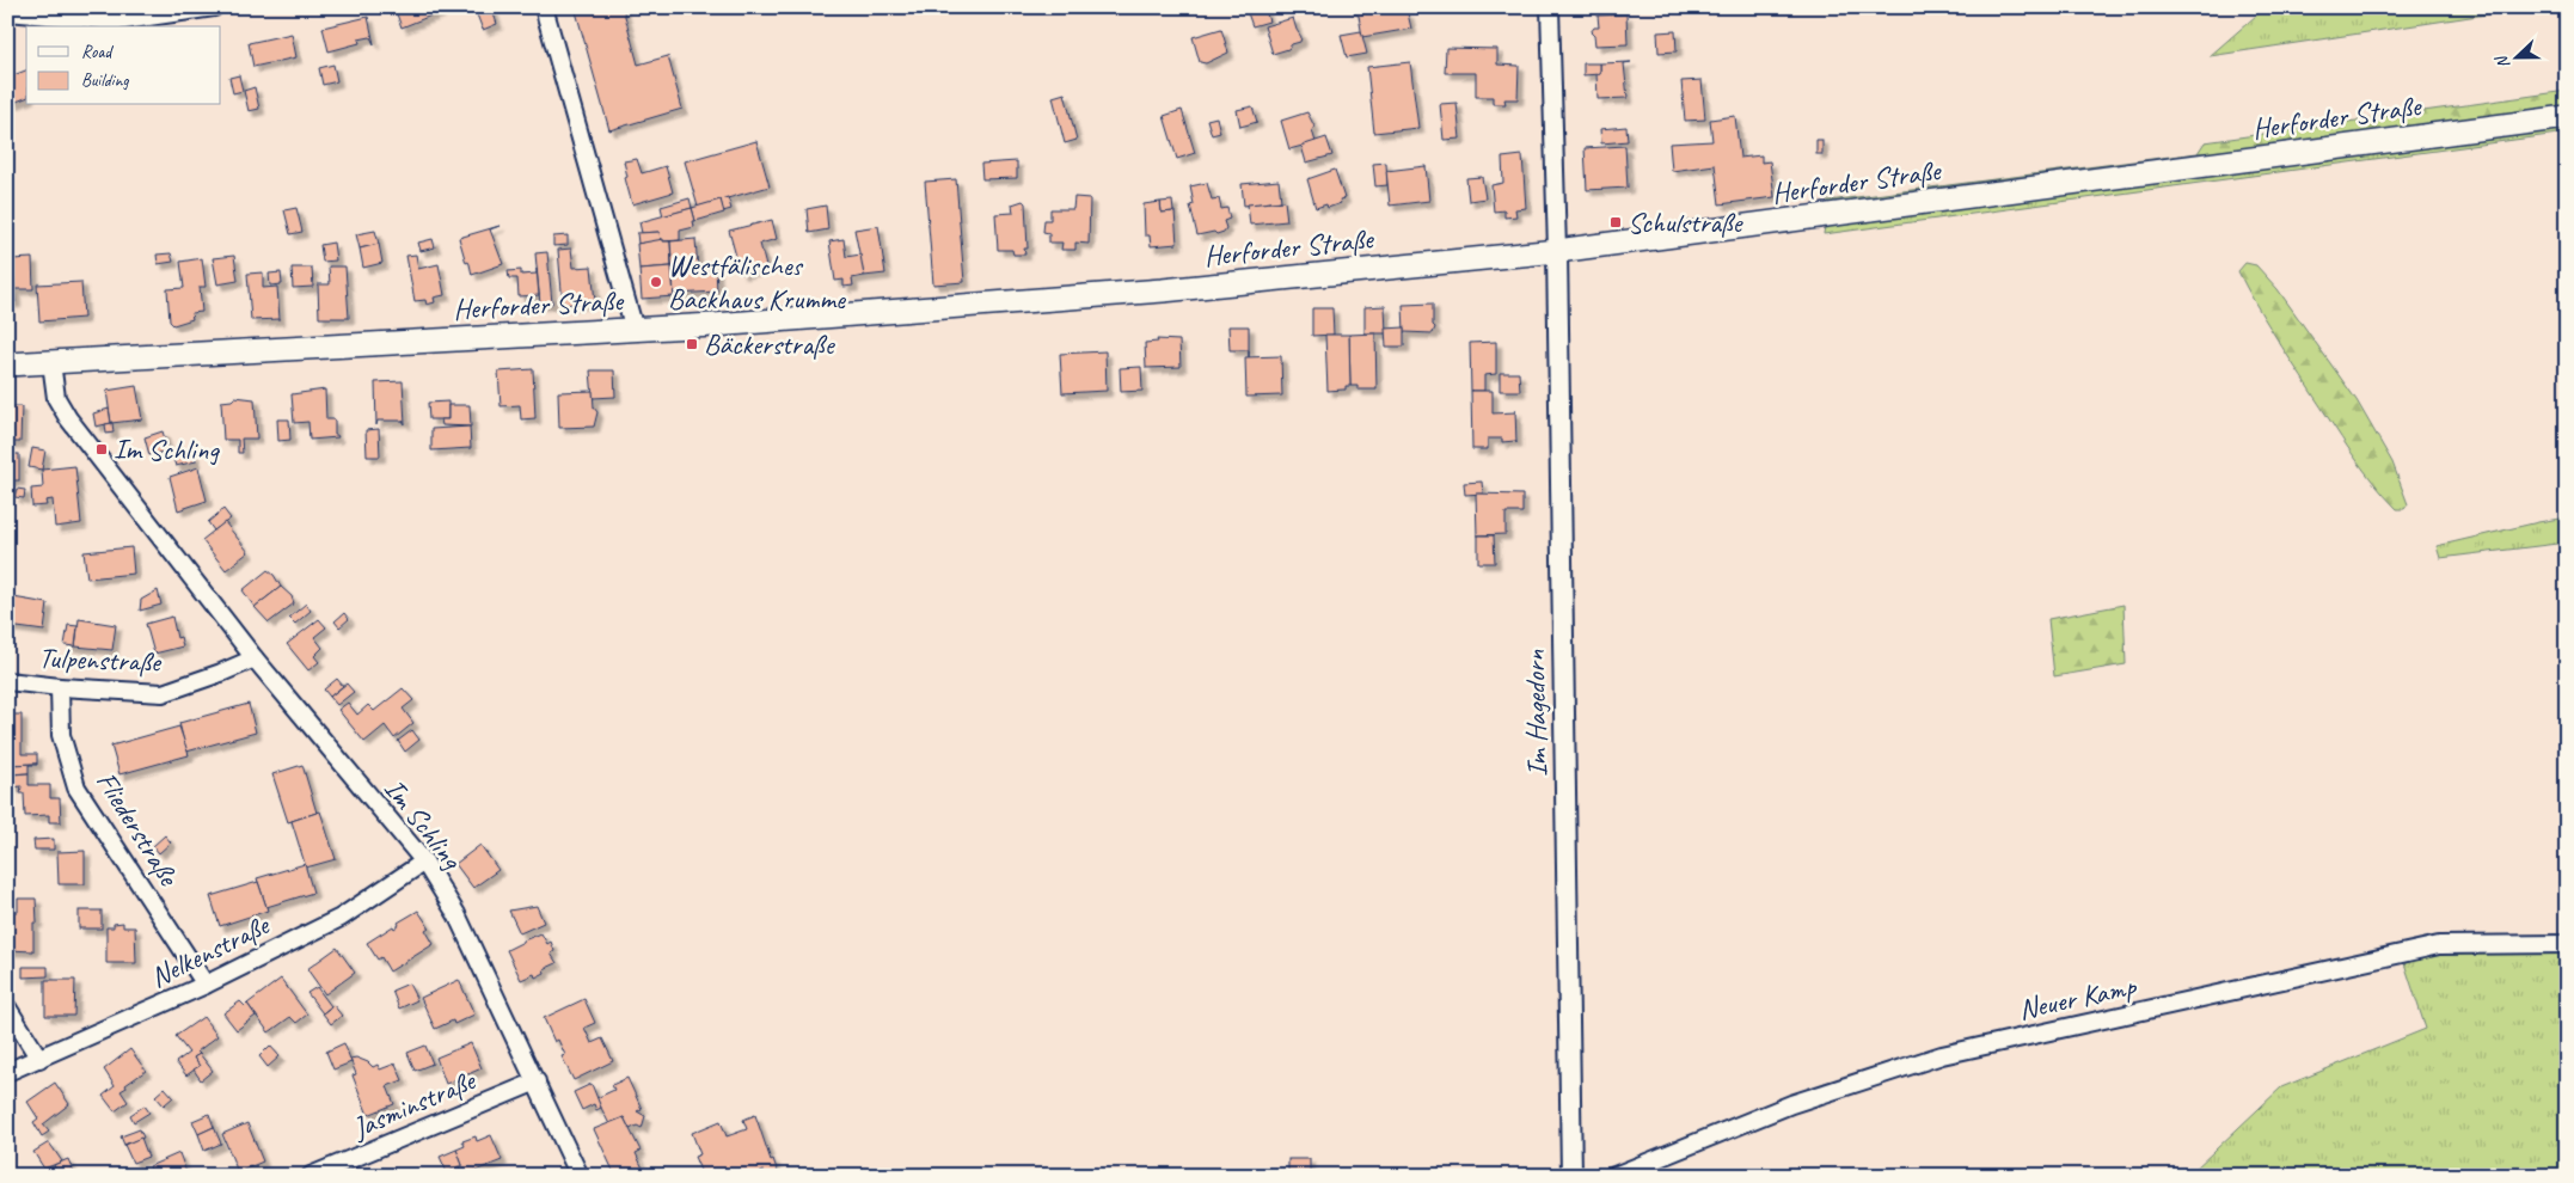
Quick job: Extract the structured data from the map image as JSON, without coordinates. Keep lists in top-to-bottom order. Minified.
{"streets":{"main road":["Herforder Straße"],"street":["Tulpenstraße","Im Hagedorn","Im Schling","Fliederstraße","Nelkenstraße","Neuer Kamp","Jasminstraße"]},"crossings":[["Herforder Straße","Im Hagedorn"],["Herforder Straße","Im Schling"],["Tulpenstraße","Im Schling"],["Tulpenstraße","Fliederstraße"],["Im Schling","Nelkenstraße"],["Im Schling","Jasminstraße"],["Fliederstraße","Nelkenstraße"]],"places":{"transit":["Schulstraße","Bäckerstraße","Im Schling"],"other":["Westfälisches Backhaus Krumme"]},"legend":["Road","Building"],"north":"left"}
